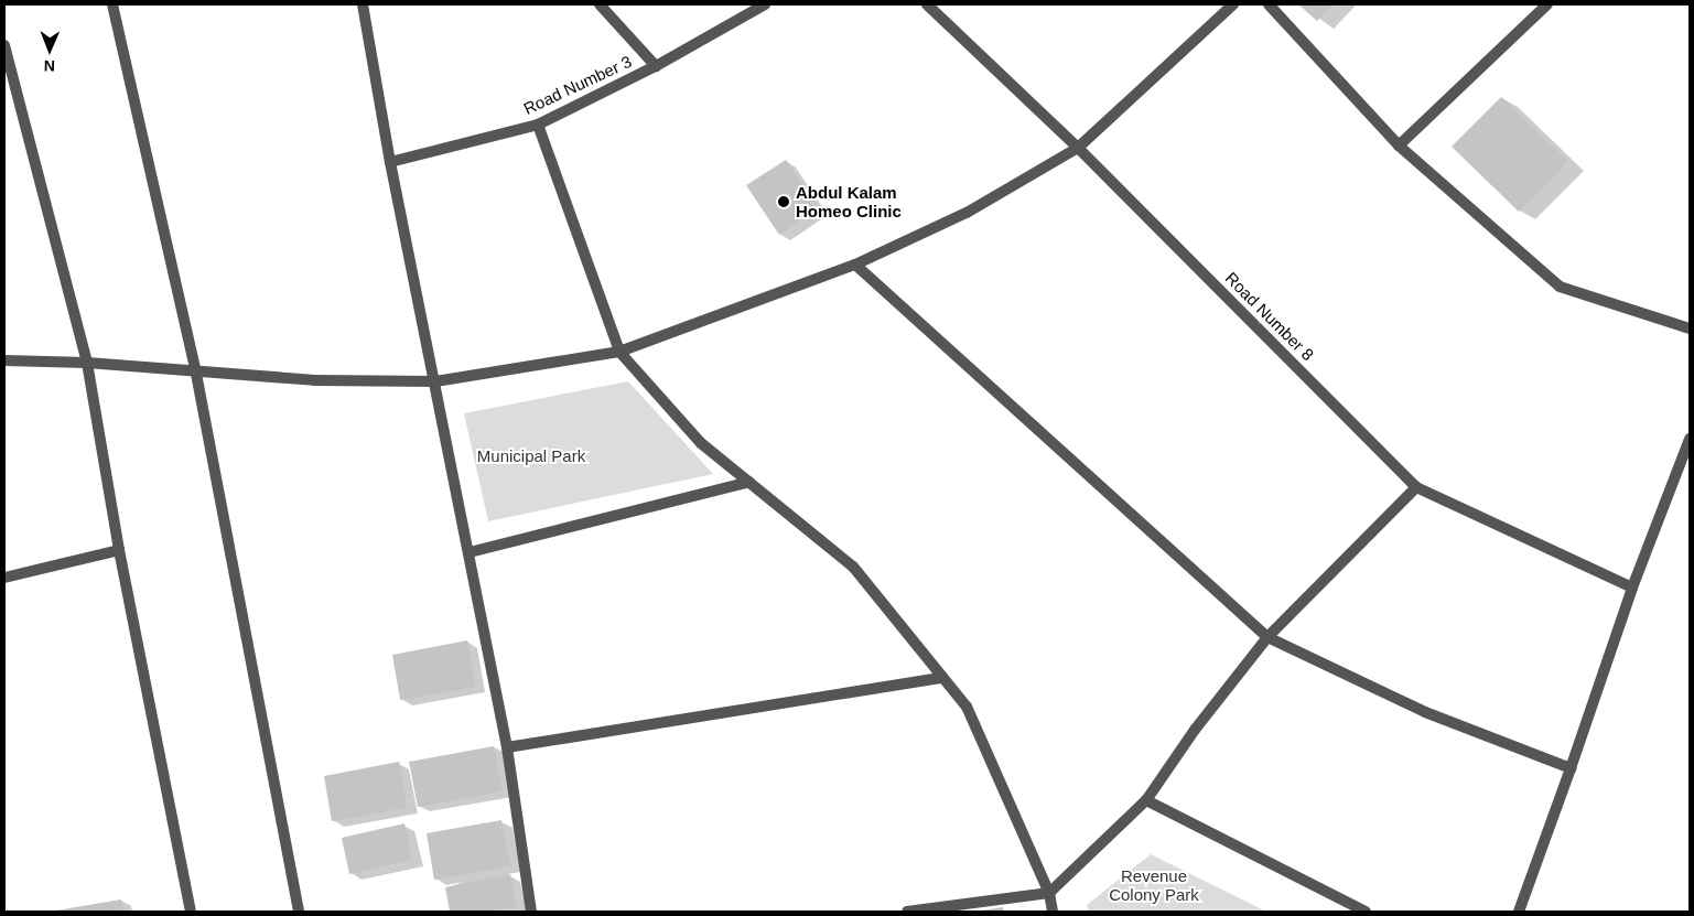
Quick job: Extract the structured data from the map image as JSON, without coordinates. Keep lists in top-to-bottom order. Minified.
{"streets":{"street":["Road Number 3","Road Number 8"]},"parks":["Municipal Park","Revenue Colony Park"],"places":["Abdul Kalam Homeo Clinic"],"north":"bottom"}
